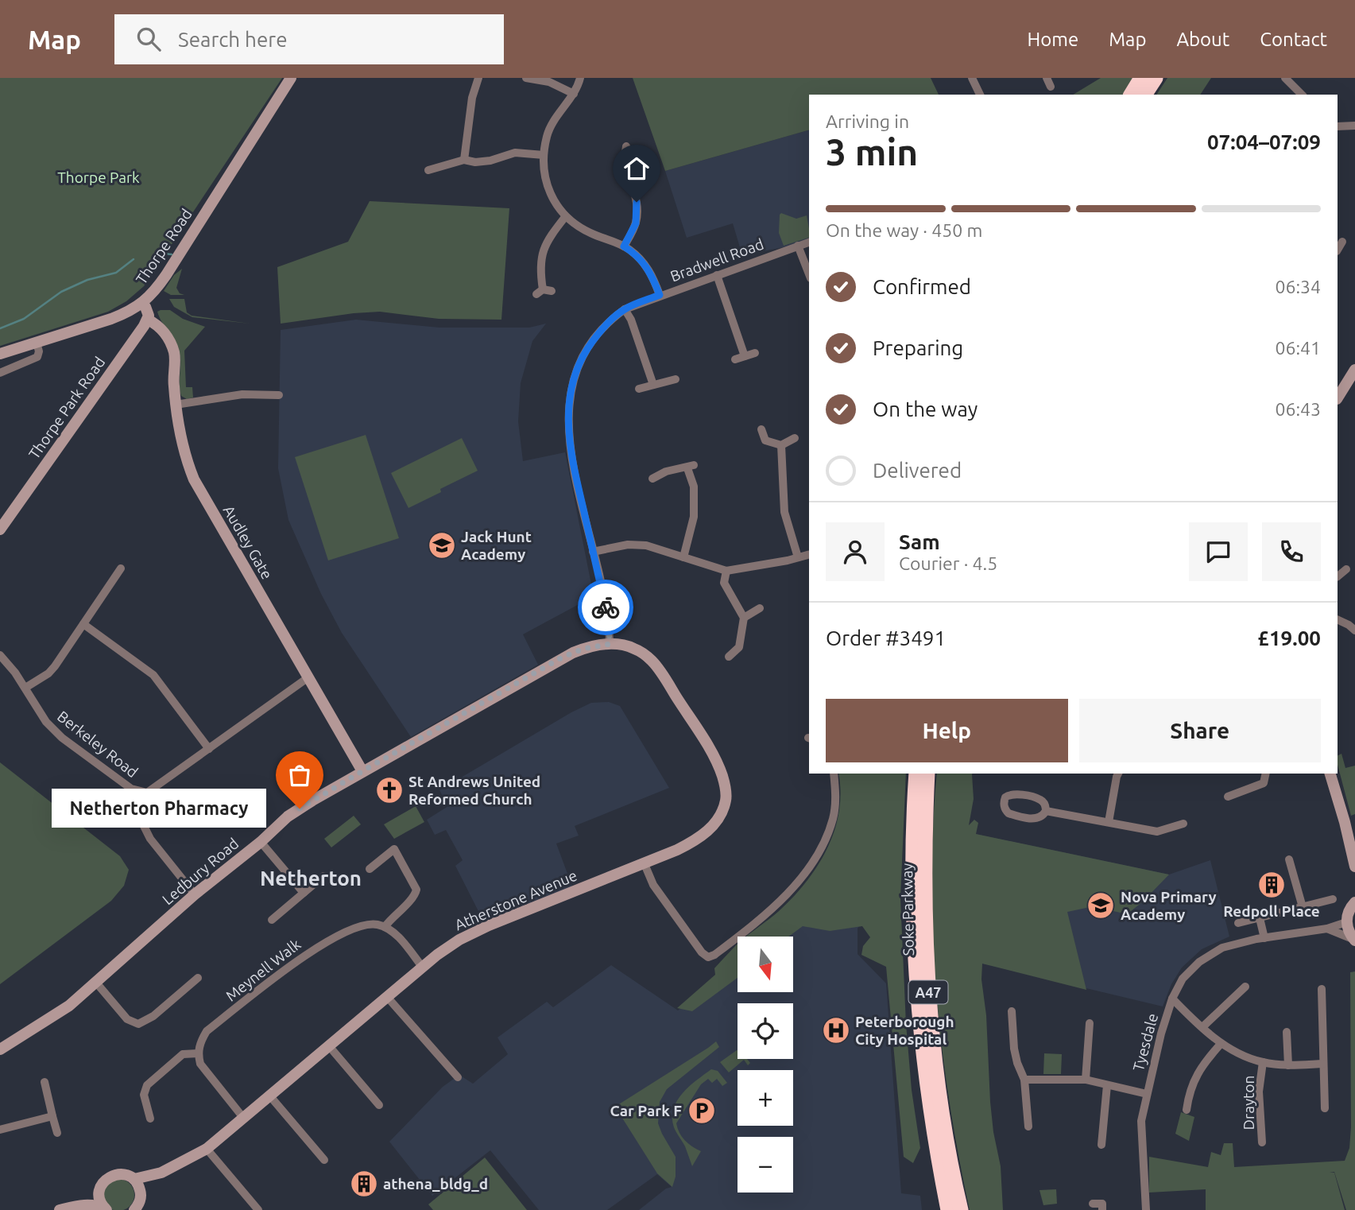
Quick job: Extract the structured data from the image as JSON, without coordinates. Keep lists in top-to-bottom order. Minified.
{"streets":{"highway":["Soke Parkway","A47"],"street":["Thorpe Road","Bradwell Road","Thorpe Park Road","Audley Gate","Berkeley Road","Ledbury Road","Atherstone Avenue","Meynell Walk","Tyesdale","Drayton"]},"crossings":[["Bradwell Road","Ledbury Road"],["Bradwell Road","Atherstone Avenue"],["Thorpe Park Road","Audley Gate"],["Audley Gate","Berkeley Road"],["Audley Gate","Ledbury Road"],["Ledbury Road","Atherstone Avenue"],["Tyesdale","Drayton"]],"districts":["Netherton"],"parks":["Thorpe Park"],"places":{"school or university":["Jack Hunt Academy","Nova Primary Academy"],"church":["St Andrews United Reformed Church"],"other":["Netherton Pharmacy"],"building":["Redpoll Place","athena_bldg_d"],"hospital":["Peterborough City Hospital"],"parking":["Car Park F"]},"north":"bottom","page":{"header":"Map","search":"Search here","nav":["Home","Map","About","Contact"],"heading":["3 min","Arriving in","07:04–07:09"],"panel":["Sam","Courier · 4.5","Order #3491","£19.00"],"bar":"On the way · 450 m","list":[["Confirmed","06:34"],["Preparing","06:41"],["On the way","06:43"],"Delivered"],"buttons":["Help","Share"],"bubble":"Netherton Pharmacy","map_buttons":["+","−"]}}
